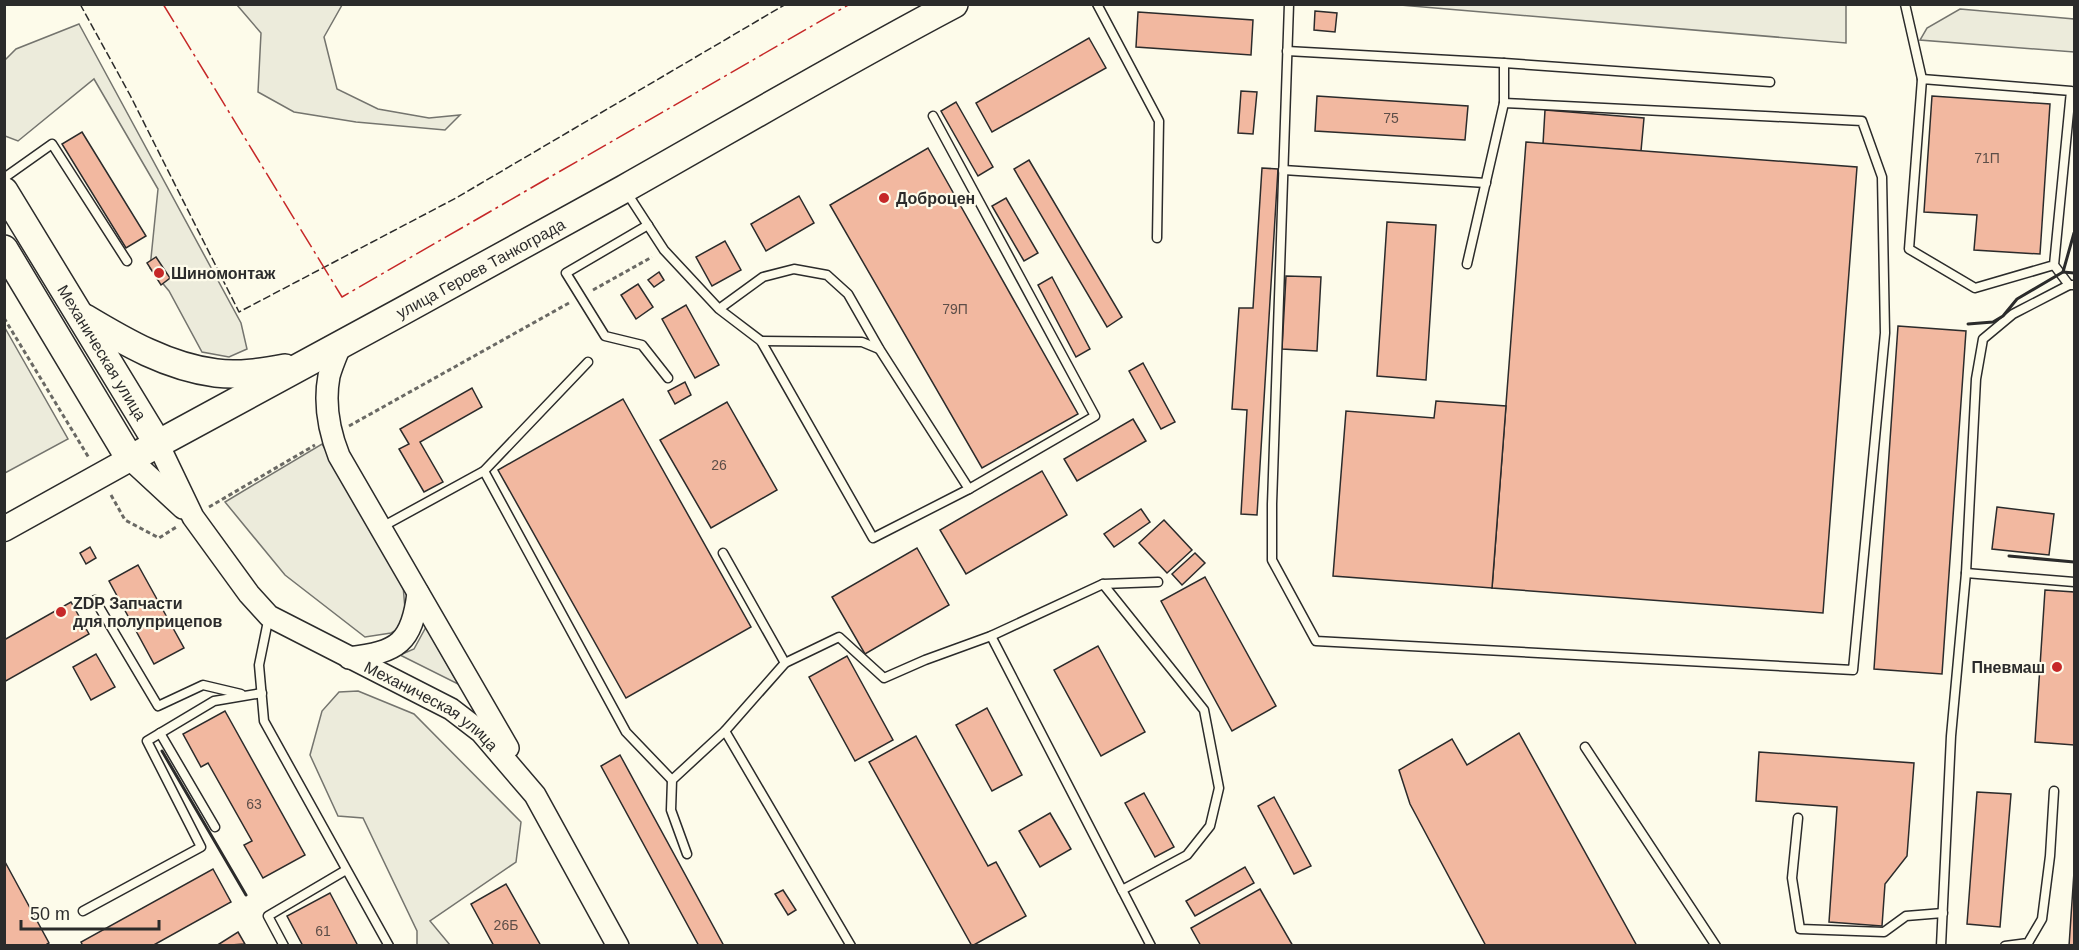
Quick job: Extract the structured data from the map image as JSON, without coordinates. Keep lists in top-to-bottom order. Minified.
{"streets":{"main road":["улица Героев Танкограда","Механическая улица"]},"crossings":[["улица Героев Танкограда","Механическая улица"]],"places":["Доброцен","Шиномонтаж","ZDP Запчасти для полуприцепов","Пневмаш"],"house_numbers":["75","71П","79П","26","63","26Б","61"],"scale_bar":"50 m"}
